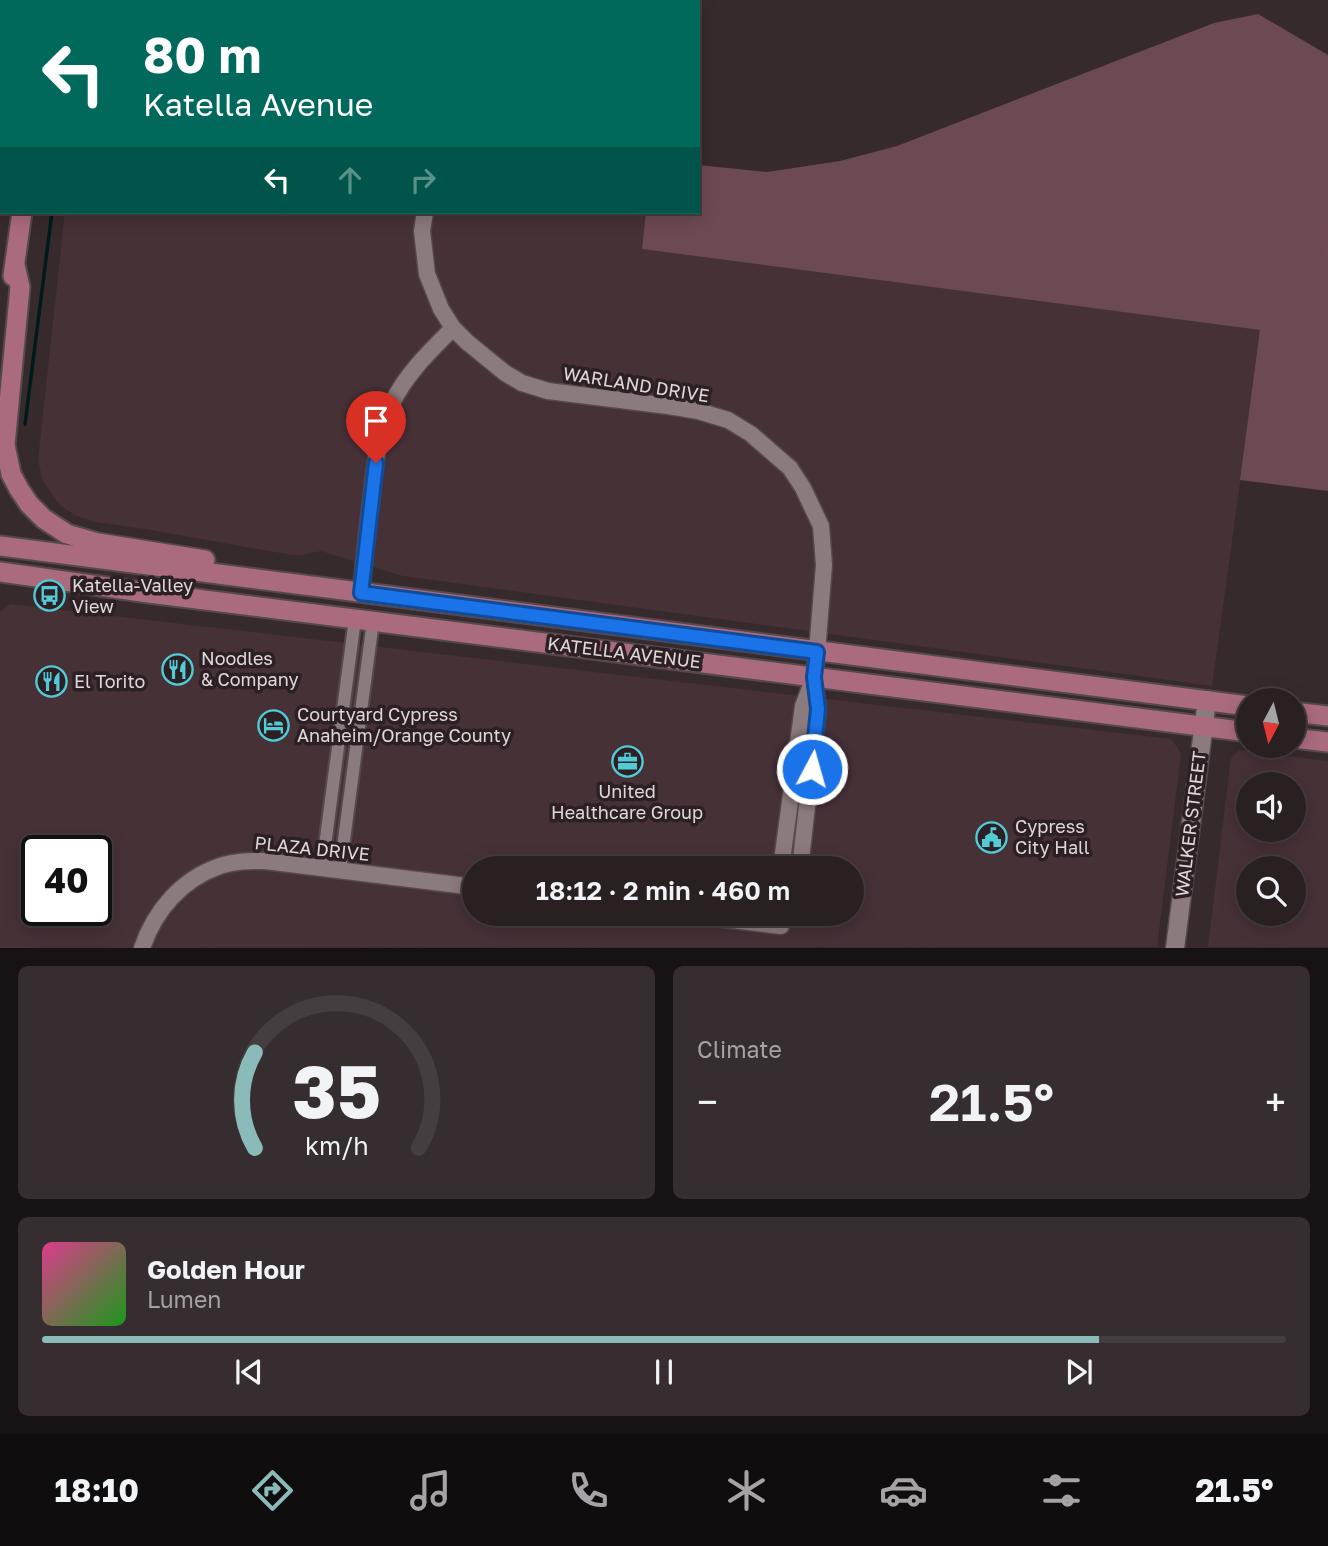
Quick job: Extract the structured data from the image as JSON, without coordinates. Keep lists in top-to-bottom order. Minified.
{"streets":{"main road":["KATELLA AVENUE","WALKER STREET"],"street":["WARLAND DRIVE","PLAZA DRIVE"]},"crossings":[["WARLAND DRIVE","KATELLA AVENUE"],["KATELLA AVENUE","WALKER STREET"]],"places":{"bus stop":["Katella-Valley View"],"restaurant":["Noodles & Company","El Torito"],"hotel":["Courtyard Cypress Anaheim/Orange County"],"office":["United Healthcare Group"],"public building":["Cypress City Hall"]},"north":"bottom","page":{"turn":["80 m","Katella Avenue"],"limit":"40","trip":"18:12 · 2 min · 460 m","tile":"Climate","heat":["−","21.5°","+"],"song":["Golden Hour","Lumen"],"tabs":["18:10","21.5°"],"gauge":["35","km/h"]}}
